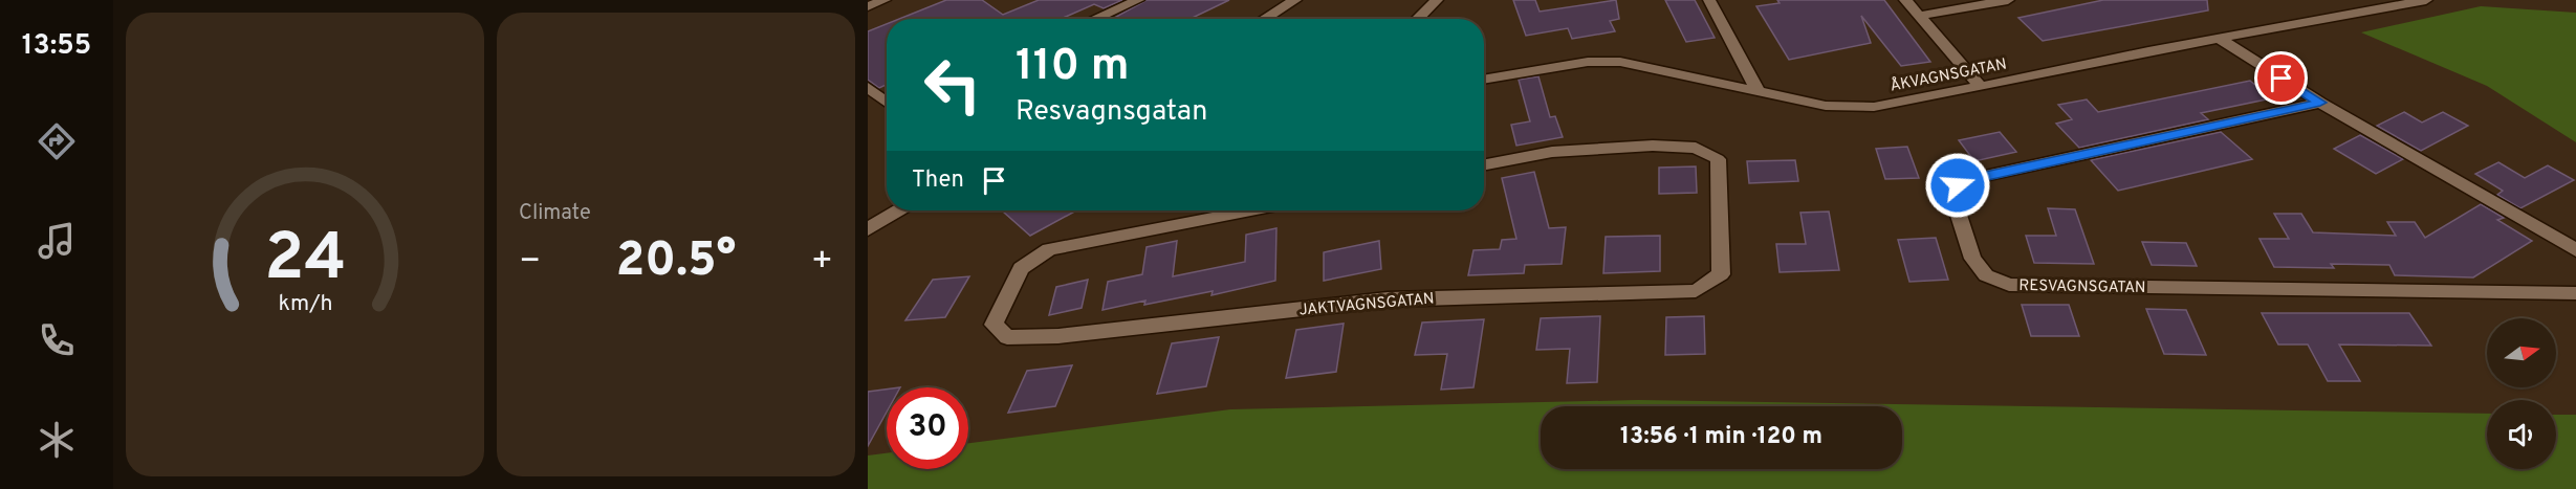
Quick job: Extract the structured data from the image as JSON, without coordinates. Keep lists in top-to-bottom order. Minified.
{"streets":{"street":["ÅKVAGNSGATAN","RESVAGNSGATAN","JAKTVAGNSGATAN"]},"north":"right","page":{"tabs":"13:55","tile":"Climate","turn":["110 m","Resvagnsgatan"],"then":"Then","heat":["−","20.5°","+"],"limit":"30","trip":"13:56 · 1 min · 120 m","gauge":["24","km/h"]}}
